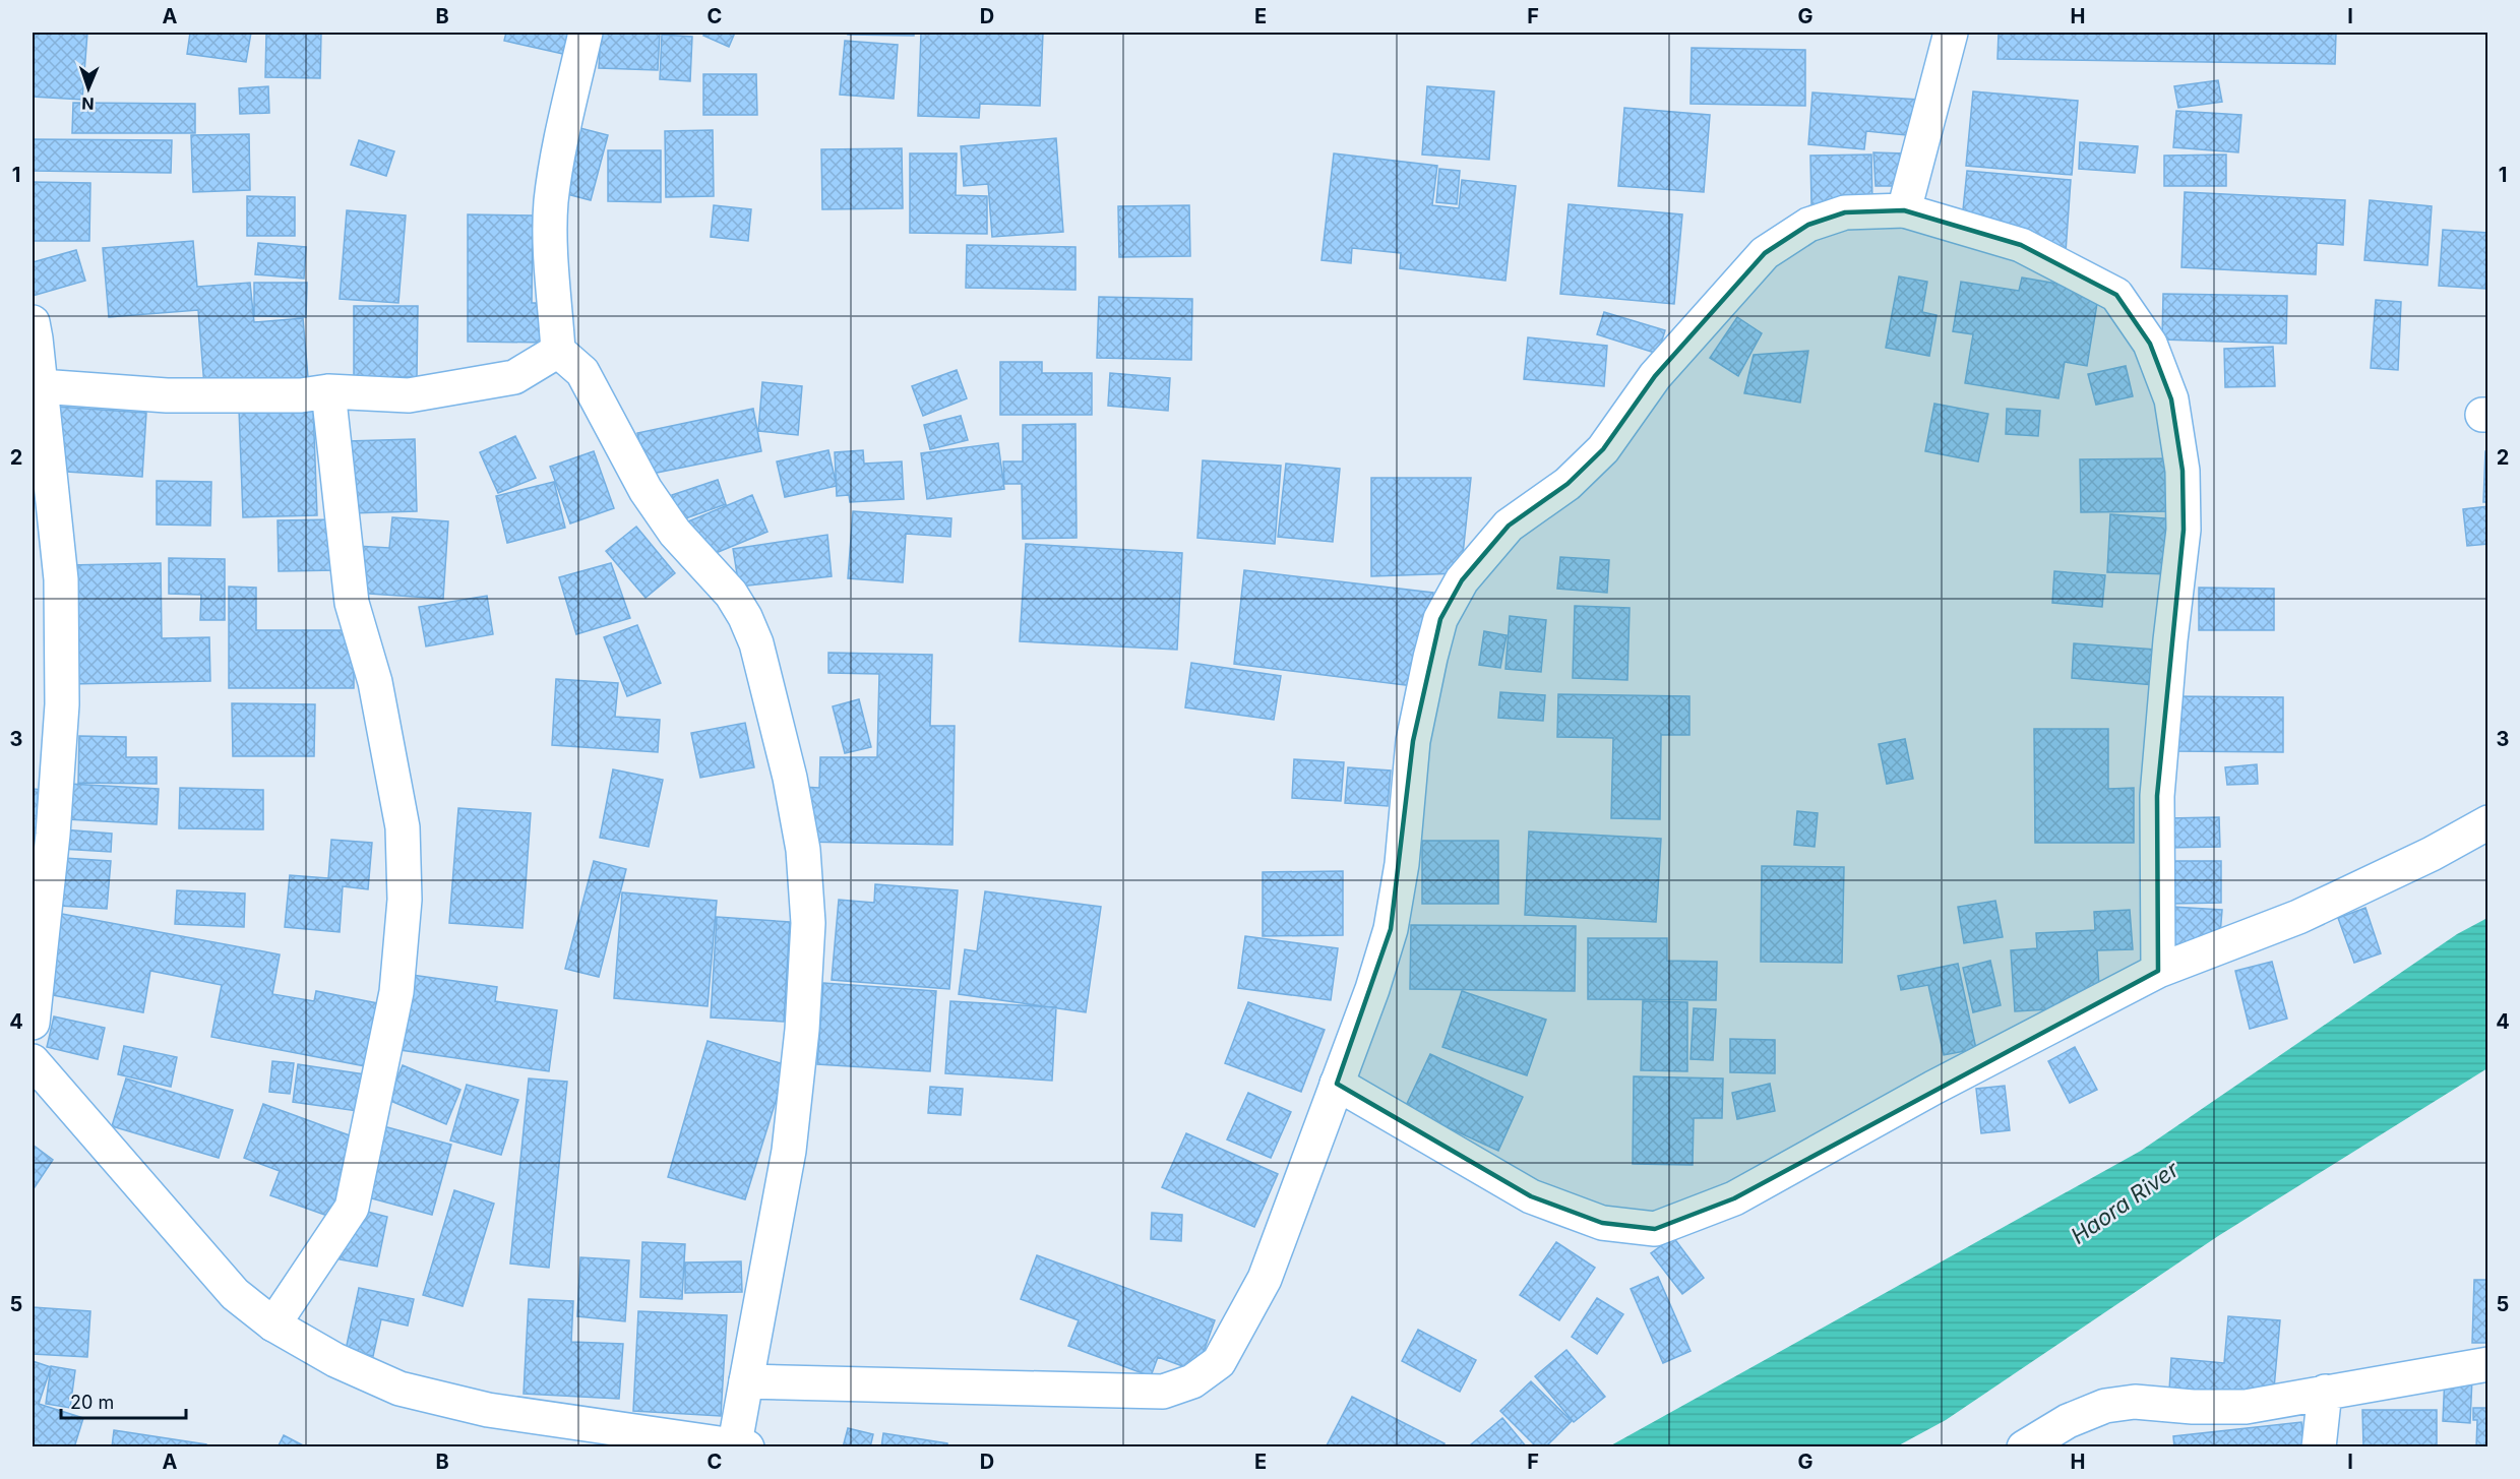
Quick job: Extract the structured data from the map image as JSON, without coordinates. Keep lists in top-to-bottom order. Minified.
{"water":["Haora River"],"scale_bar":"20 m","north":"bottom","grid":{"columns":["A","B","C","D","E","F","G","H","I"],"rows":["1","2","3","4","5"]}}
